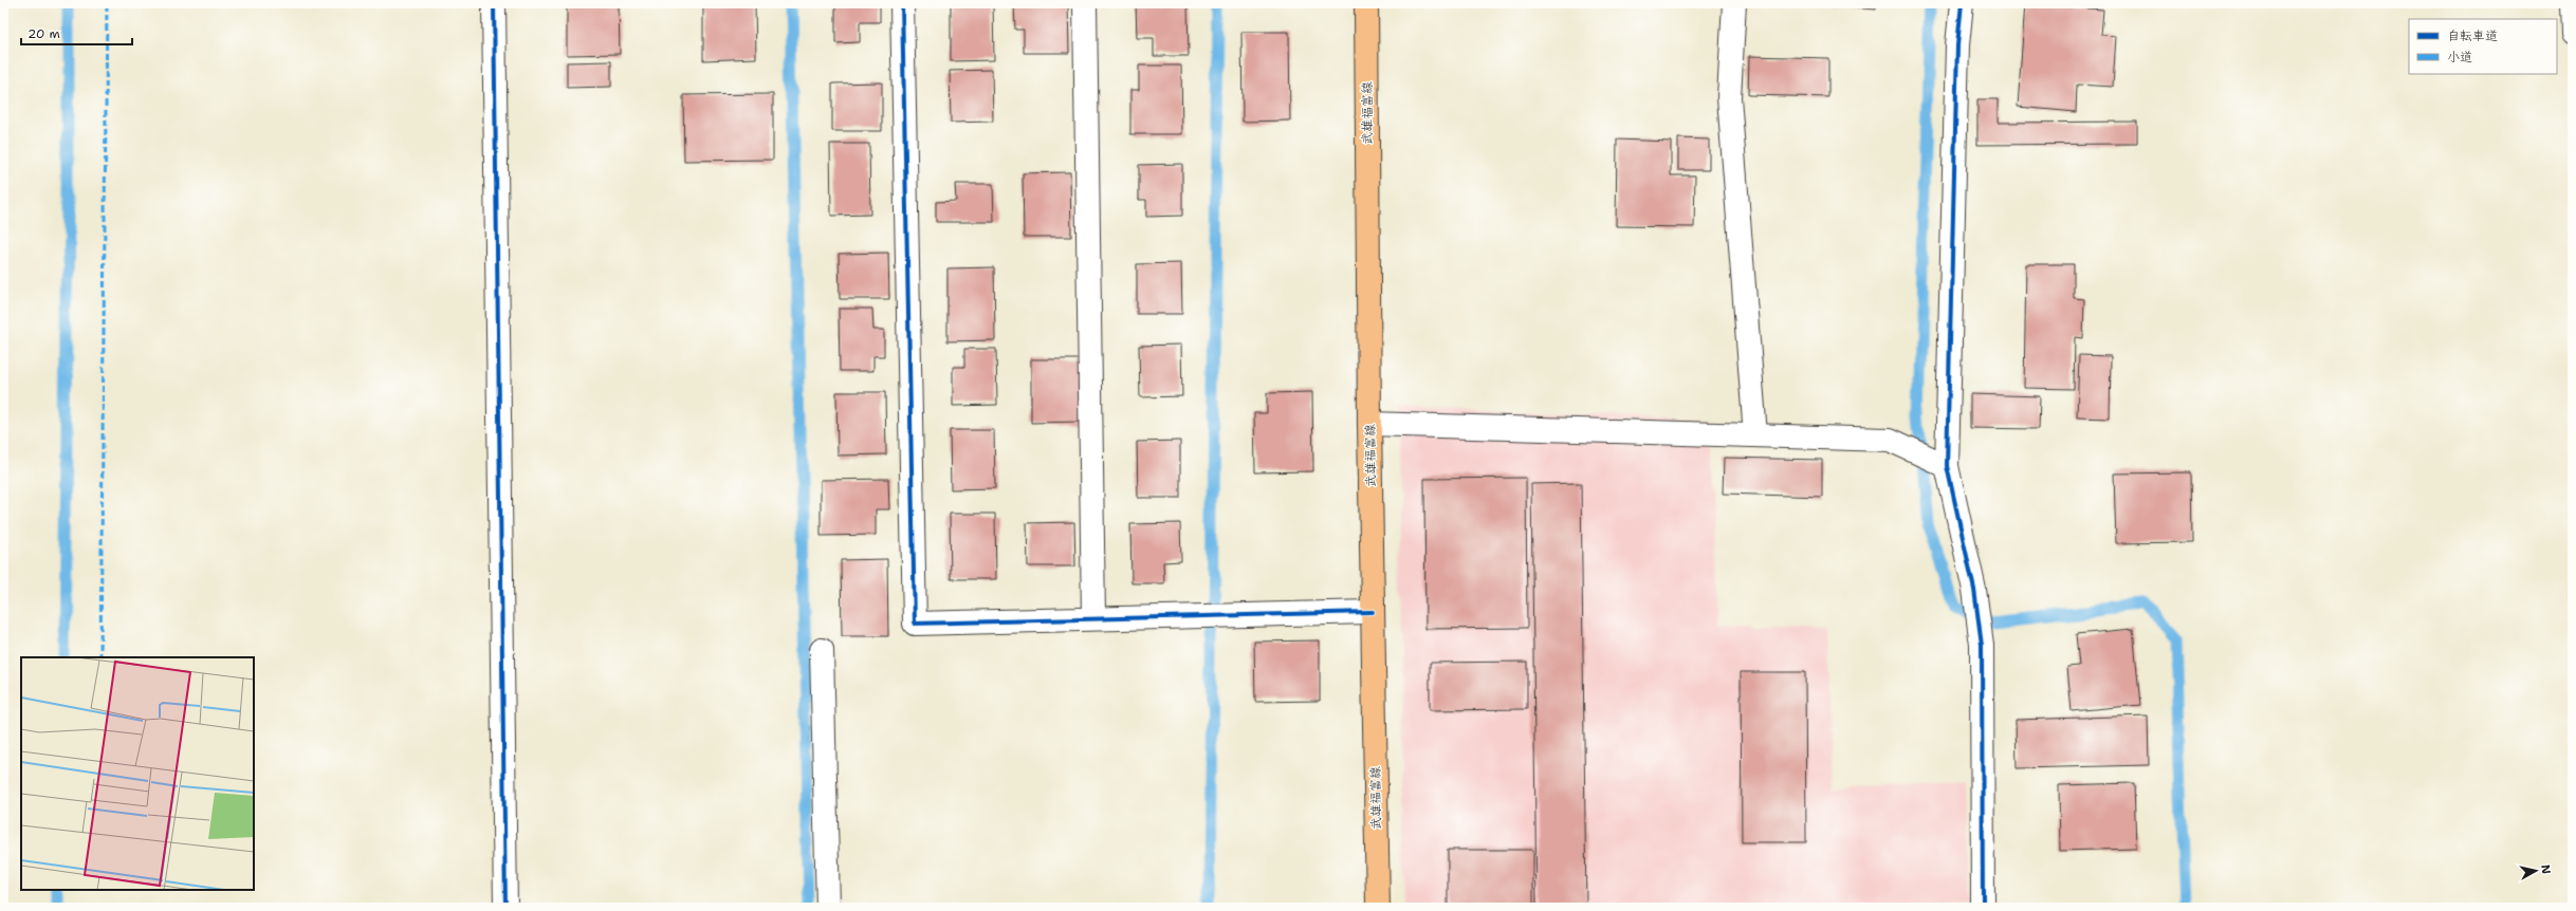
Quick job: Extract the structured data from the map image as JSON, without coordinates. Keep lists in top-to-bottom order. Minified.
{"streets":{"main road":["武雄福富線"]},"legend":["自転車道","小道"],"scale_bar":"20 m","north":"right"}
